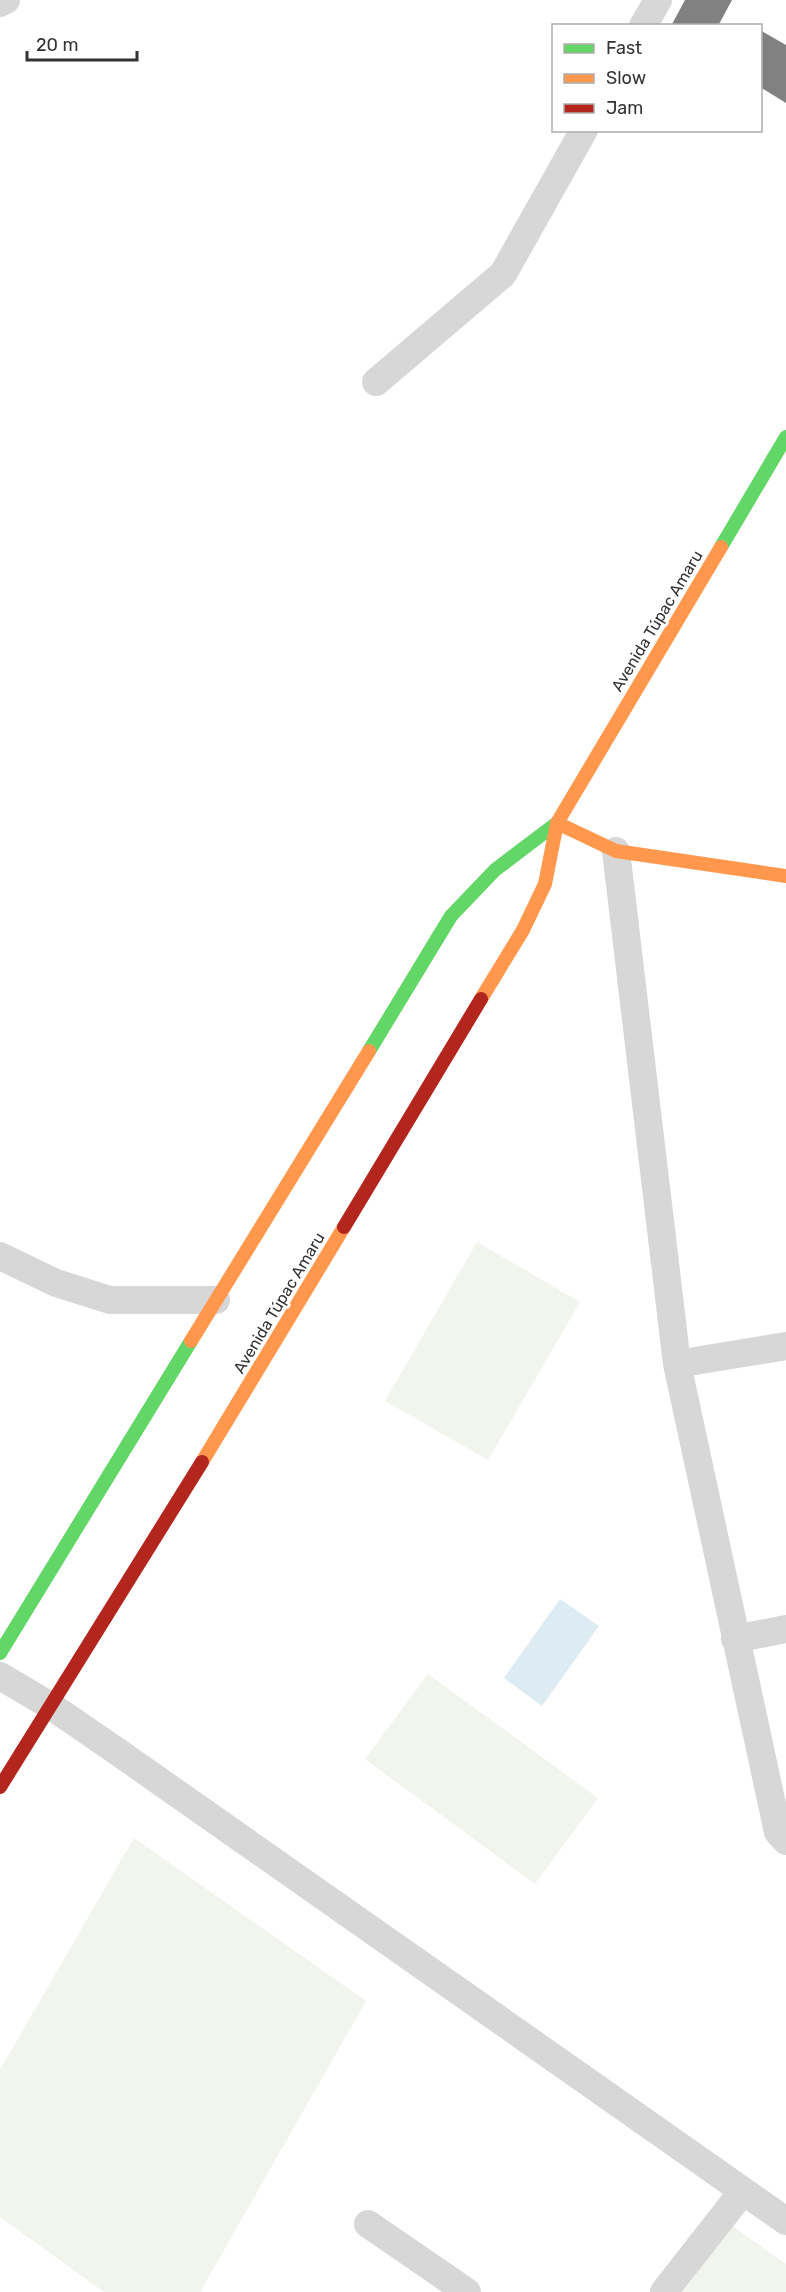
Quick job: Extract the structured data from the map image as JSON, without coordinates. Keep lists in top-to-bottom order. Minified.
{"streets":{"main road":["Avenida Túpac Amaru"]},"legend":["Fast","Slow","Jam"],"scale_bar":"20 m"}
